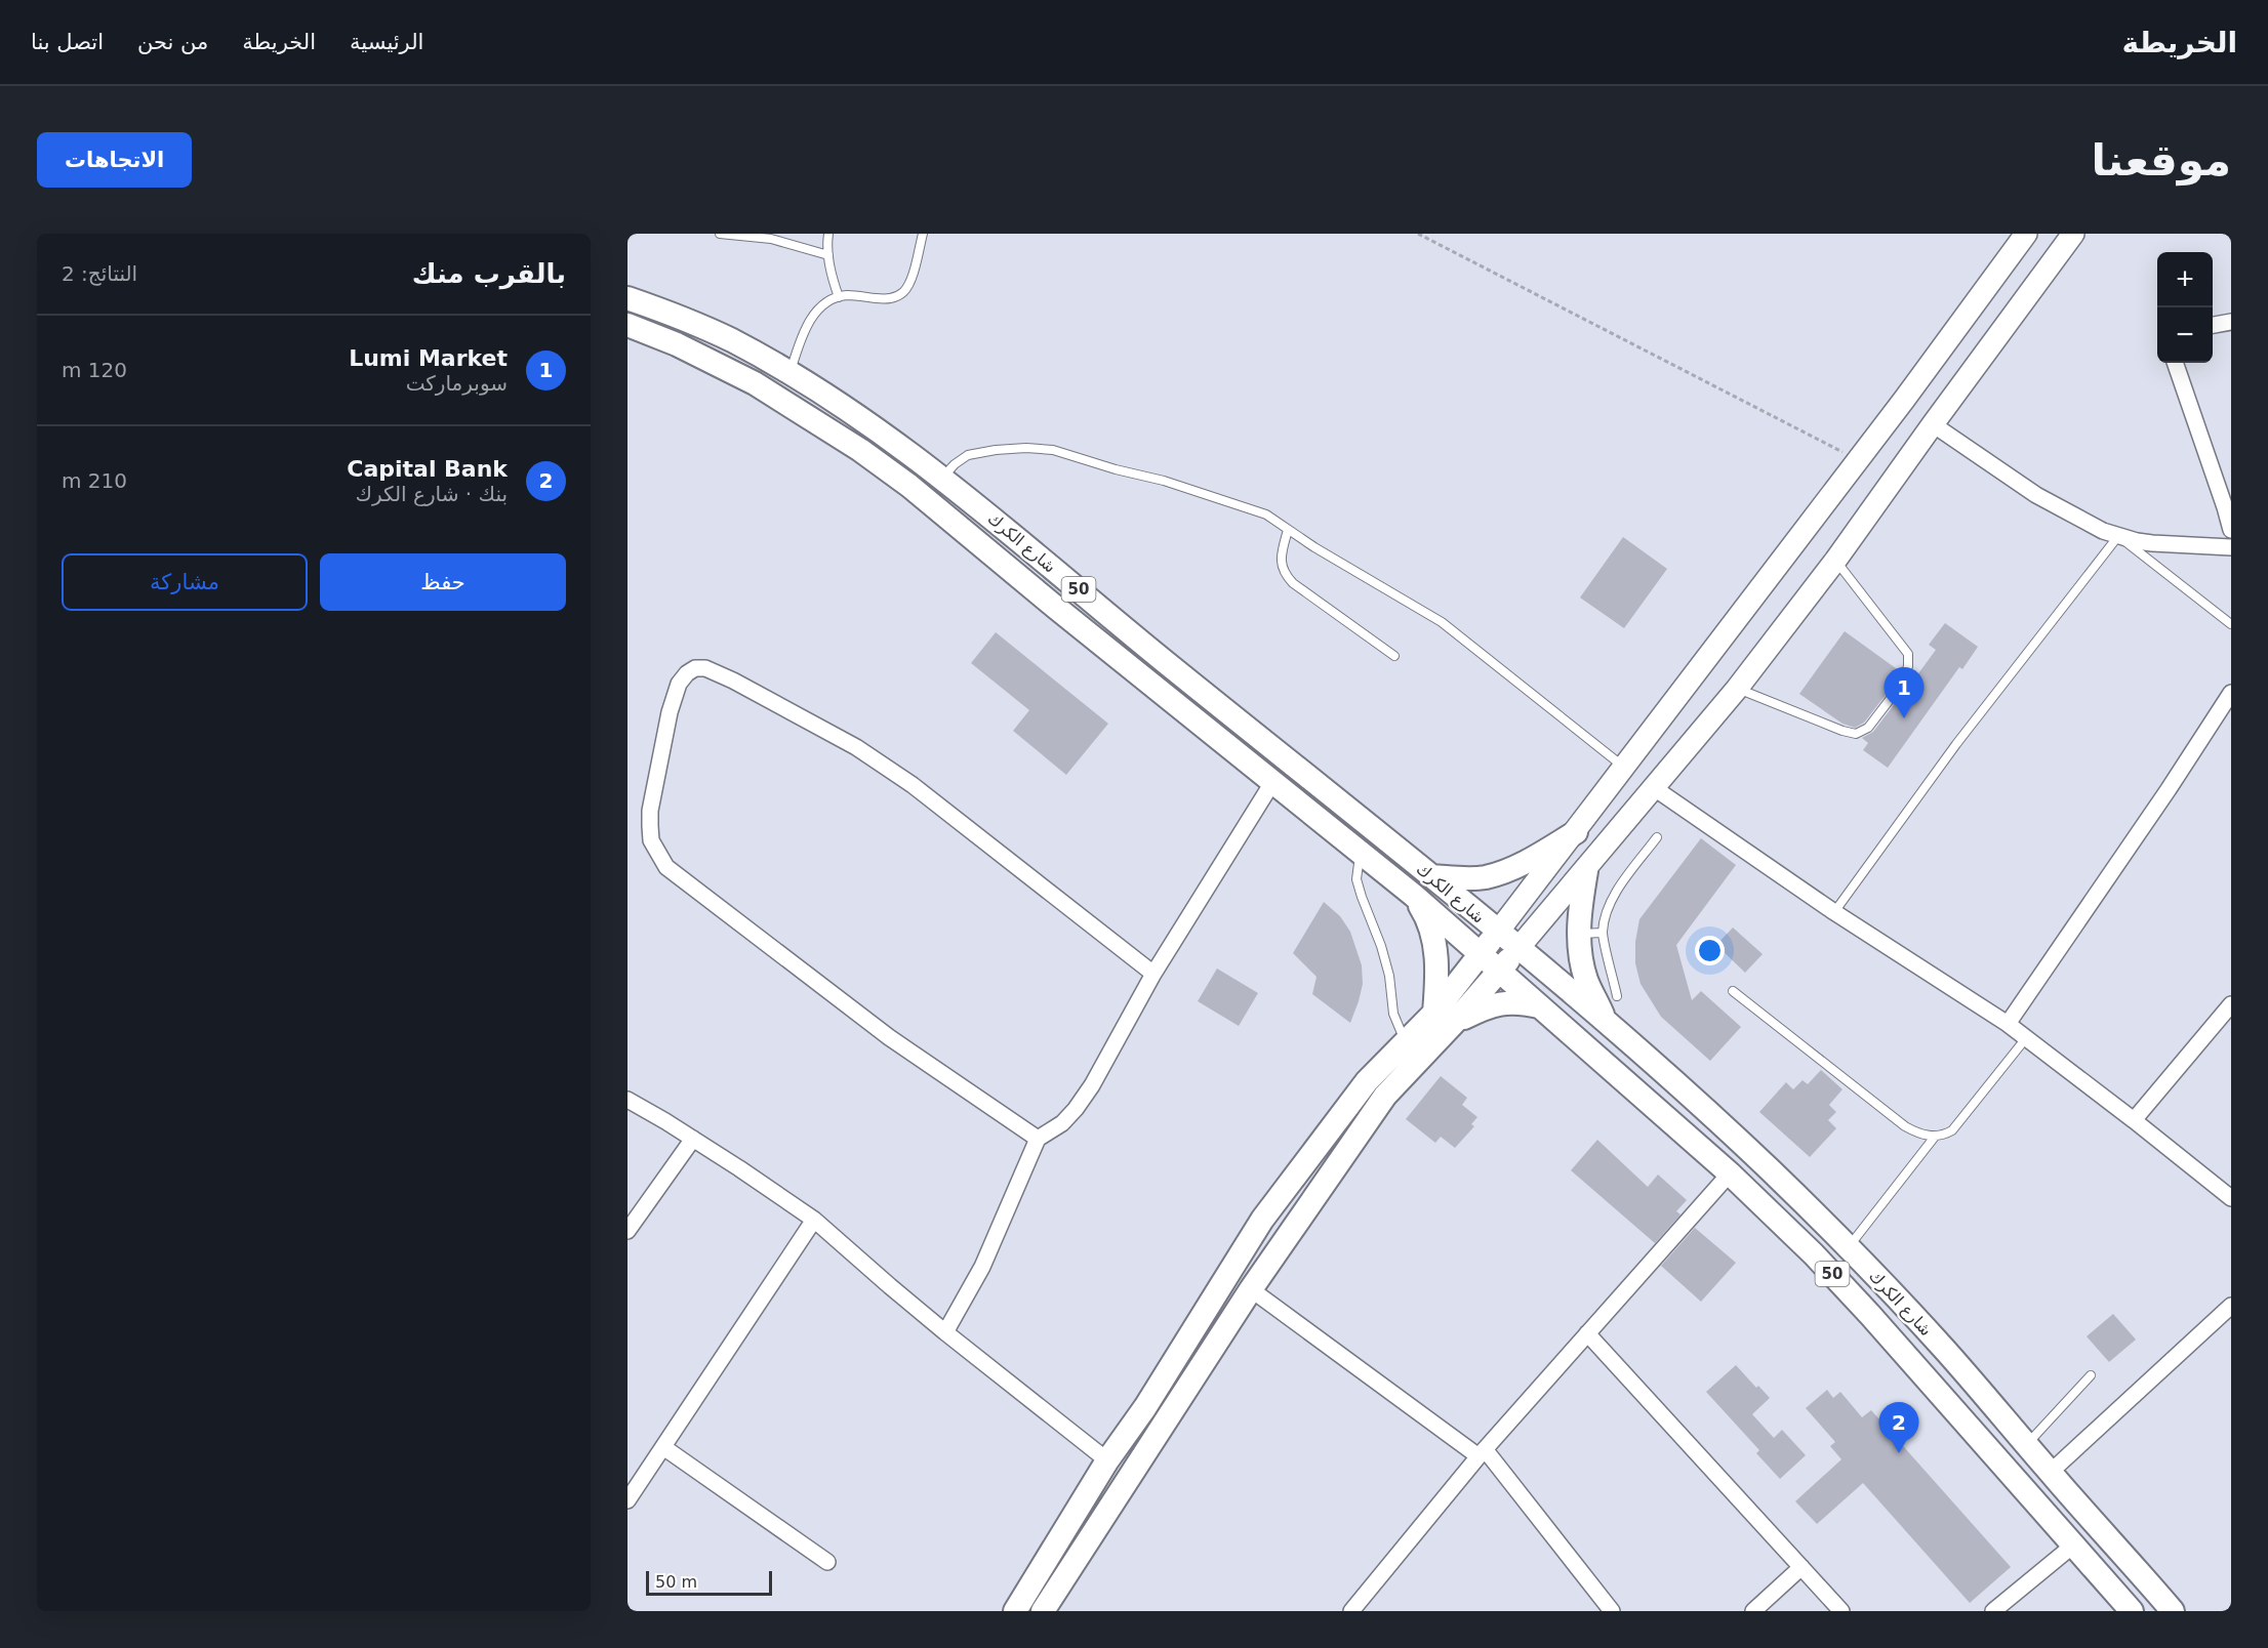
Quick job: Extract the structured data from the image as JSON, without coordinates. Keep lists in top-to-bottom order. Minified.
{"streets":{"main road":["شارع الكرك","50"]},"scale_bar":"50 m","page":{"header":"الخريطة","nav":["الرئيسية","الخريطة","من نحن","اتصل بنا"],"buttons":["الاتجاهات",["حفظ","مشاركة"]],"title":"موقعنا","heading":["بالقرب منك","النتائج: 2"],"map_buttons":["+","−"],"list":[{"mark":"1","name":"Lumi Market","note":"سوبرماركت","value":"120 m"},{"mark":"2","name":"Capital Bank","note":"بنك · شارع الكرك","value":"210 m"}],"pins":["1","2"],"scale":"50 m"}}
